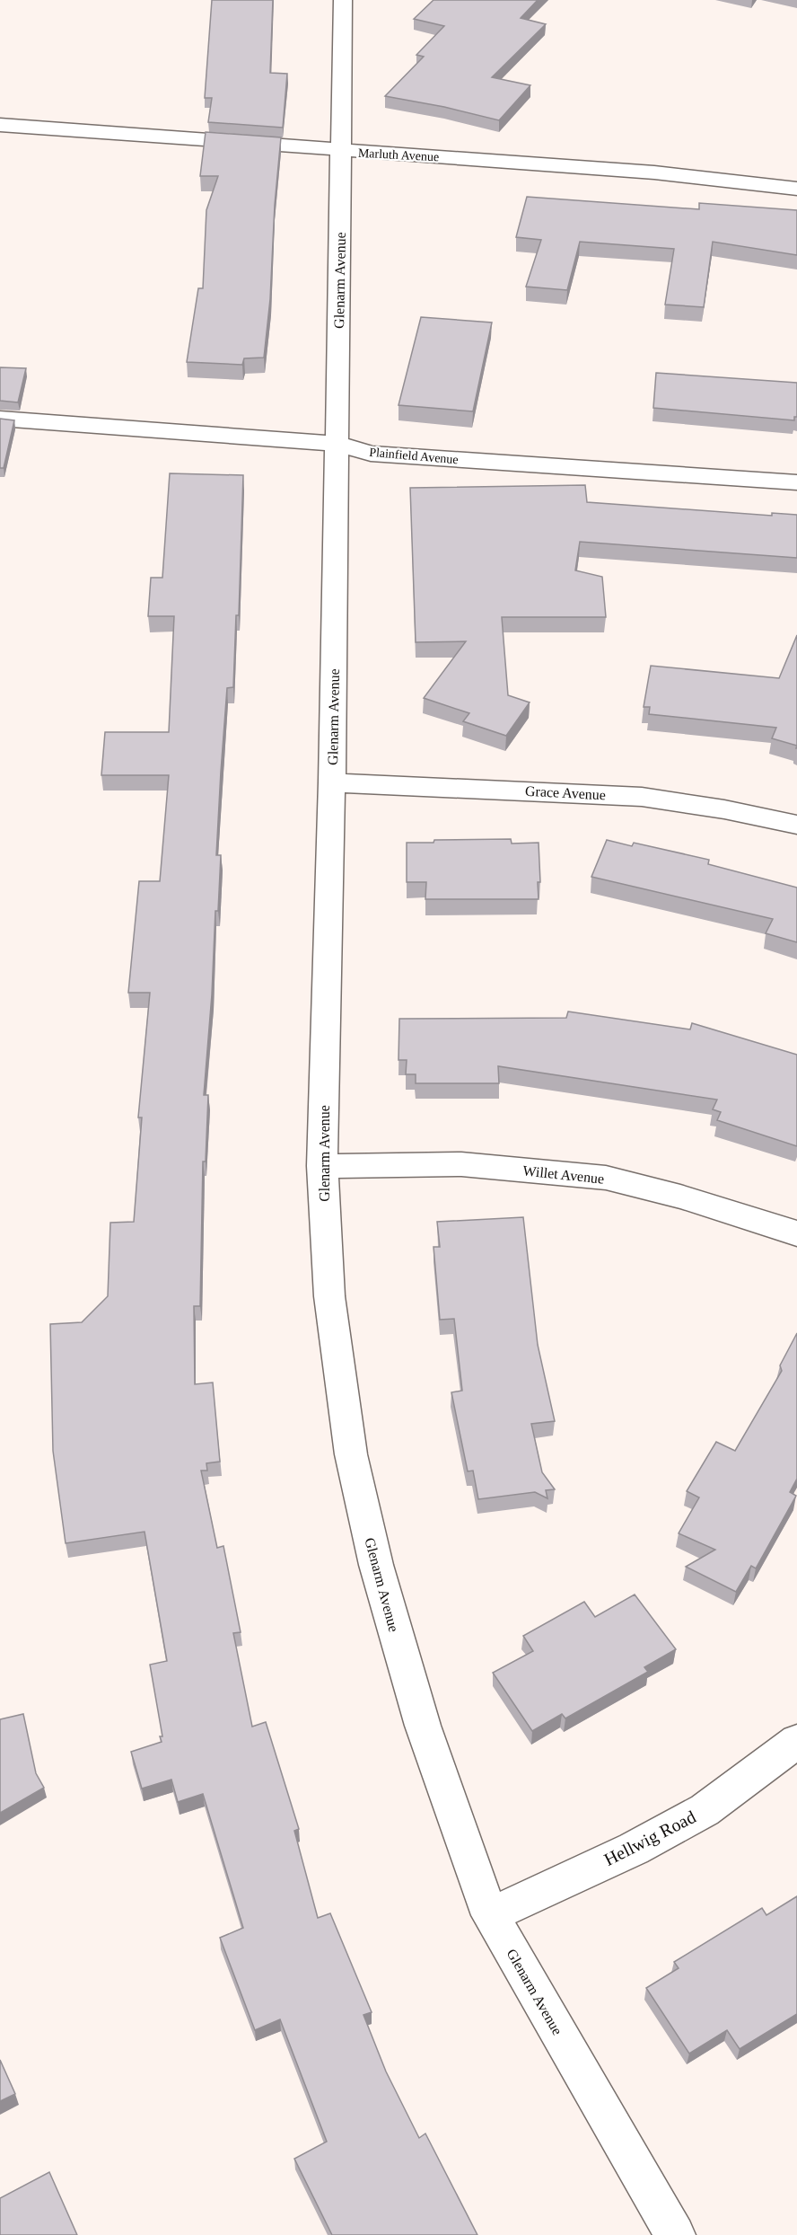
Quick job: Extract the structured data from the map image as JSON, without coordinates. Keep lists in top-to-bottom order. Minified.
{"streets":{"street":["Marluth Avenue","Glenarm Avenue","Plainfield Avenue","Grace Avenue","Willet Avenue","Hellwig Road"]},"crossings":[["Marluth Avenue","Glenarm Avenue"],["Glenarm Avenue","Plainfield Avenue"],["Glenarm Avenue","Grace Avenue"],["Glenarm Avenue","Willet Avenue"],["Glenarm Avenue","Hellwig Road"]]}
